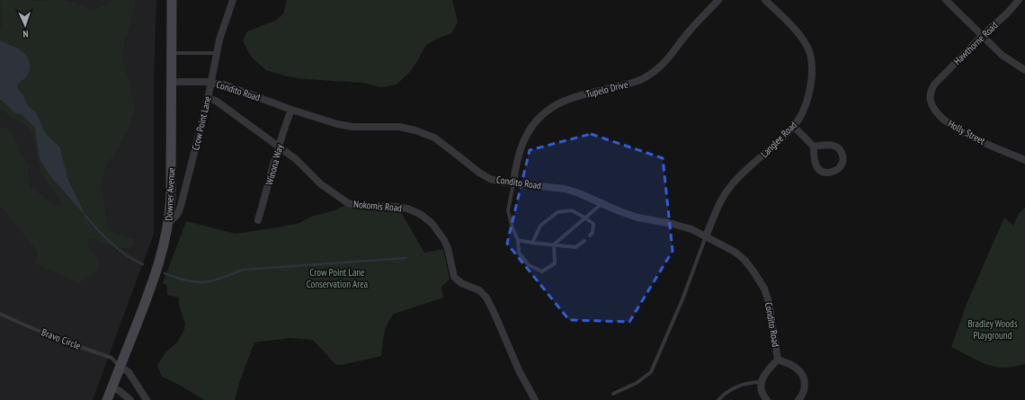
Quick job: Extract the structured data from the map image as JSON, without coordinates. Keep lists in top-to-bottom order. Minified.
{"streets":{"street":["Hawthorne Road","Tupelo Drive","Condito Road","Crow Point Lane","Holly Street","Langlee Road","Winona Way","Downer Avenue","Nokomis Road"],"lane":["Bravo Circle"]},"crossings":[["Hawthorne Road","Holly Street"],["Tupelo Drive","Condito Road"],["Condito Road","Crow Point Lane"],["Condito Road","Langlee Road"],["Condito Road","Winona Way"],["Condito Road","Downer Avenue"],["Crow Point Lane","Downer Avenue"],["Crow Point Lane","Nokomis Road"],["Winona Way","Nokomis Road"],["Downer Avenue","Bravo Circle"]],"parks":["Crow Point Lane Conservation Area","Bradley Woods Playground"],"north":"bottom"}
